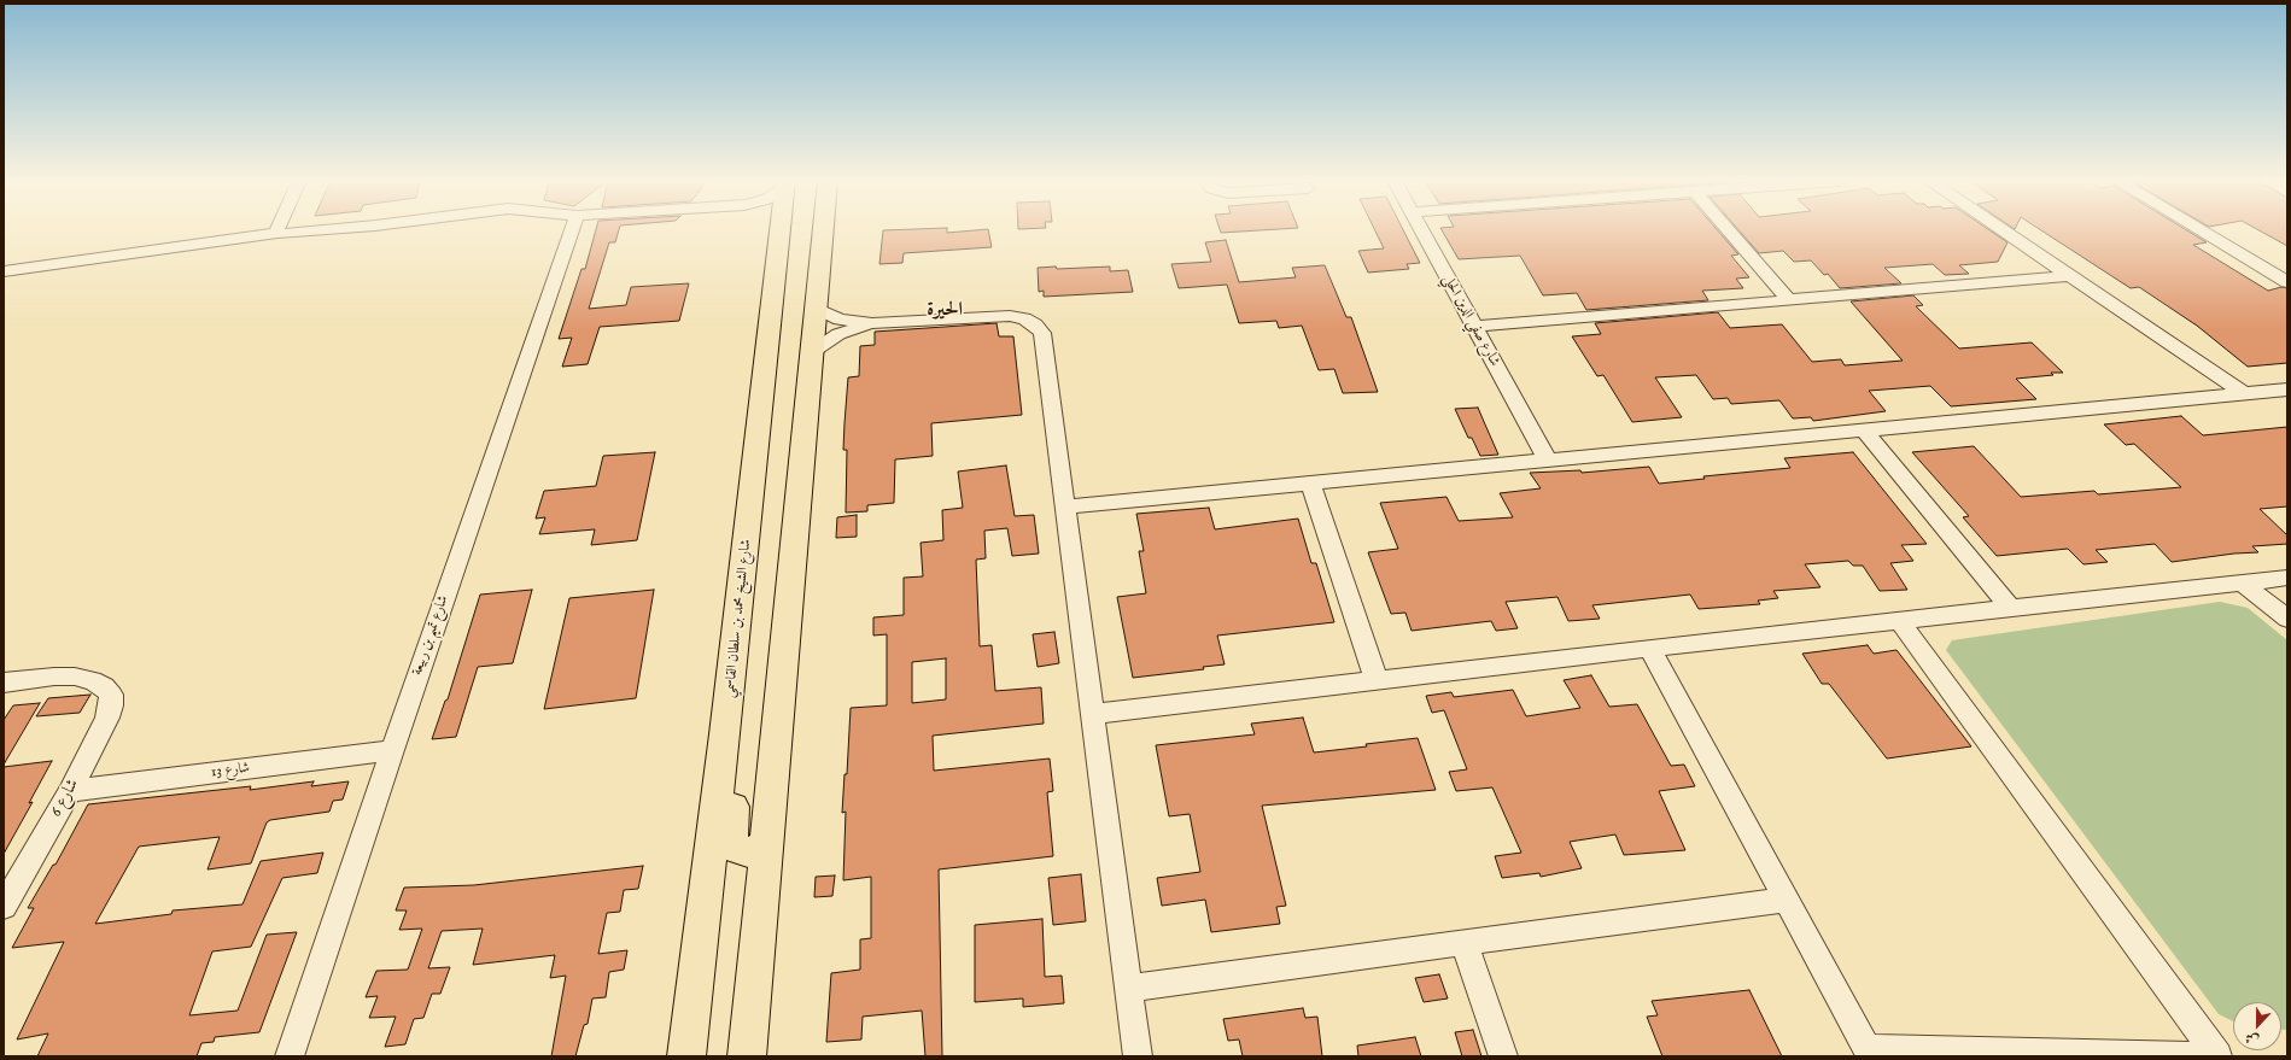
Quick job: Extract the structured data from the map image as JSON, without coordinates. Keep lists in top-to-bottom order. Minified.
{"streets":{"main road":["شارع الشيخ محمد بن سلطان القاسمي"],"street":["شارع صفي الدين الحلي","شارع تميم بن ربيعة","شارع 13","شارع 6"]},"crossings":[["شارع تميم بن ربيعة","شارع 13"],["شارع 13","شارع 6"]],"districts":["الحيرة"],"north":"bottom"}
